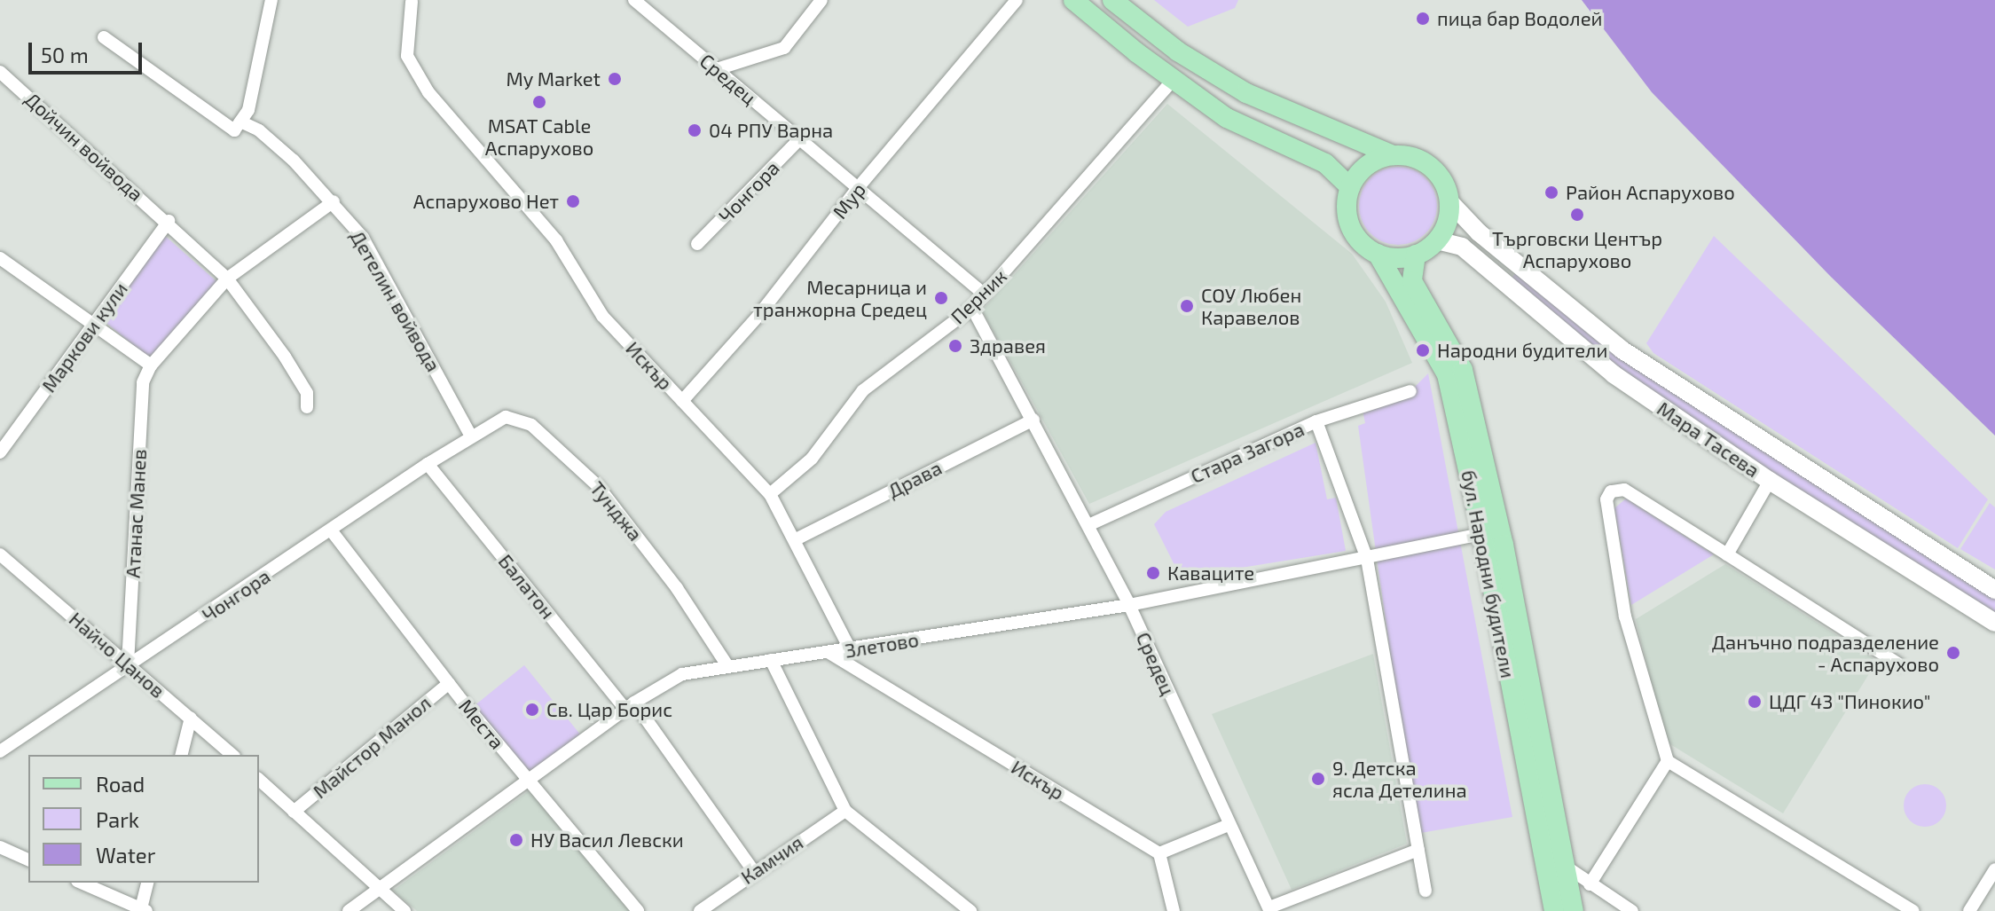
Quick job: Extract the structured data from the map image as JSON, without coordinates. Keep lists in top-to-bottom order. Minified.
{"streets":{"main road":["Мара Тасева","бул. Народни будители"],"street":["Средец","Дойчин войвода","Чонгора","Мур","Перник","Детелин войвода","Маркови кули","Искър","Стара Загора","Драва","Тунджа","Атанас Манев","Балатон","Злетово","Найчо Цанов","Места","Майстор Манол","Камчия"]},"crossings":[["Средец","Чонгора"],["Средец","Мур"],["Средец","Перник"],["Средец","Стара Загора"],["Средец","Драва"],["Средец","Злетово"],["Дойчин войвода","Маркови кули"],["Чонгора","Детелин войвода"],["Чонгора","Тунджа"],["Чонгора","Атанас Манев"],["Чонгора","Балатон"],["Чонгора","Найчо Цанов"],["Чонгора","Места"],["Мур","Искър"],["Перник","Искър"],["Детелин войвода","Тунджа"],["Искър","Драва"],["Искър","Злетово"],["Мара Тасева","бул. Народни будители"],["Тунджа","Злетово"],["Атанас Манев","Найчо Цанов"],["бул. Народни будители","Злетово"],["Балатон","Злетово"],["Балатон","Камчия"],["Злетово","Места"],["Места","Майстор Манол"]],"places":["пица бар Водолей","My Market","MSAT Cable Аспарухово","04 РПУ Варна","Район Аспарухово","Аспарухово Нет","Търговски Център Аспарухово","Месарница и транжорна Средец","СОУ Любен Каравелов","Здравея","Народни будители","Каваците","Данъчно подразделение - Аспарухово","ЦДГ 43 \"Пинокио\"","Св. Цар Борис","9. Детска ясла Детелина","НУ Васил Левски"],"legend":["Road","Park","Water"],"scale_bar":"50 m"}
